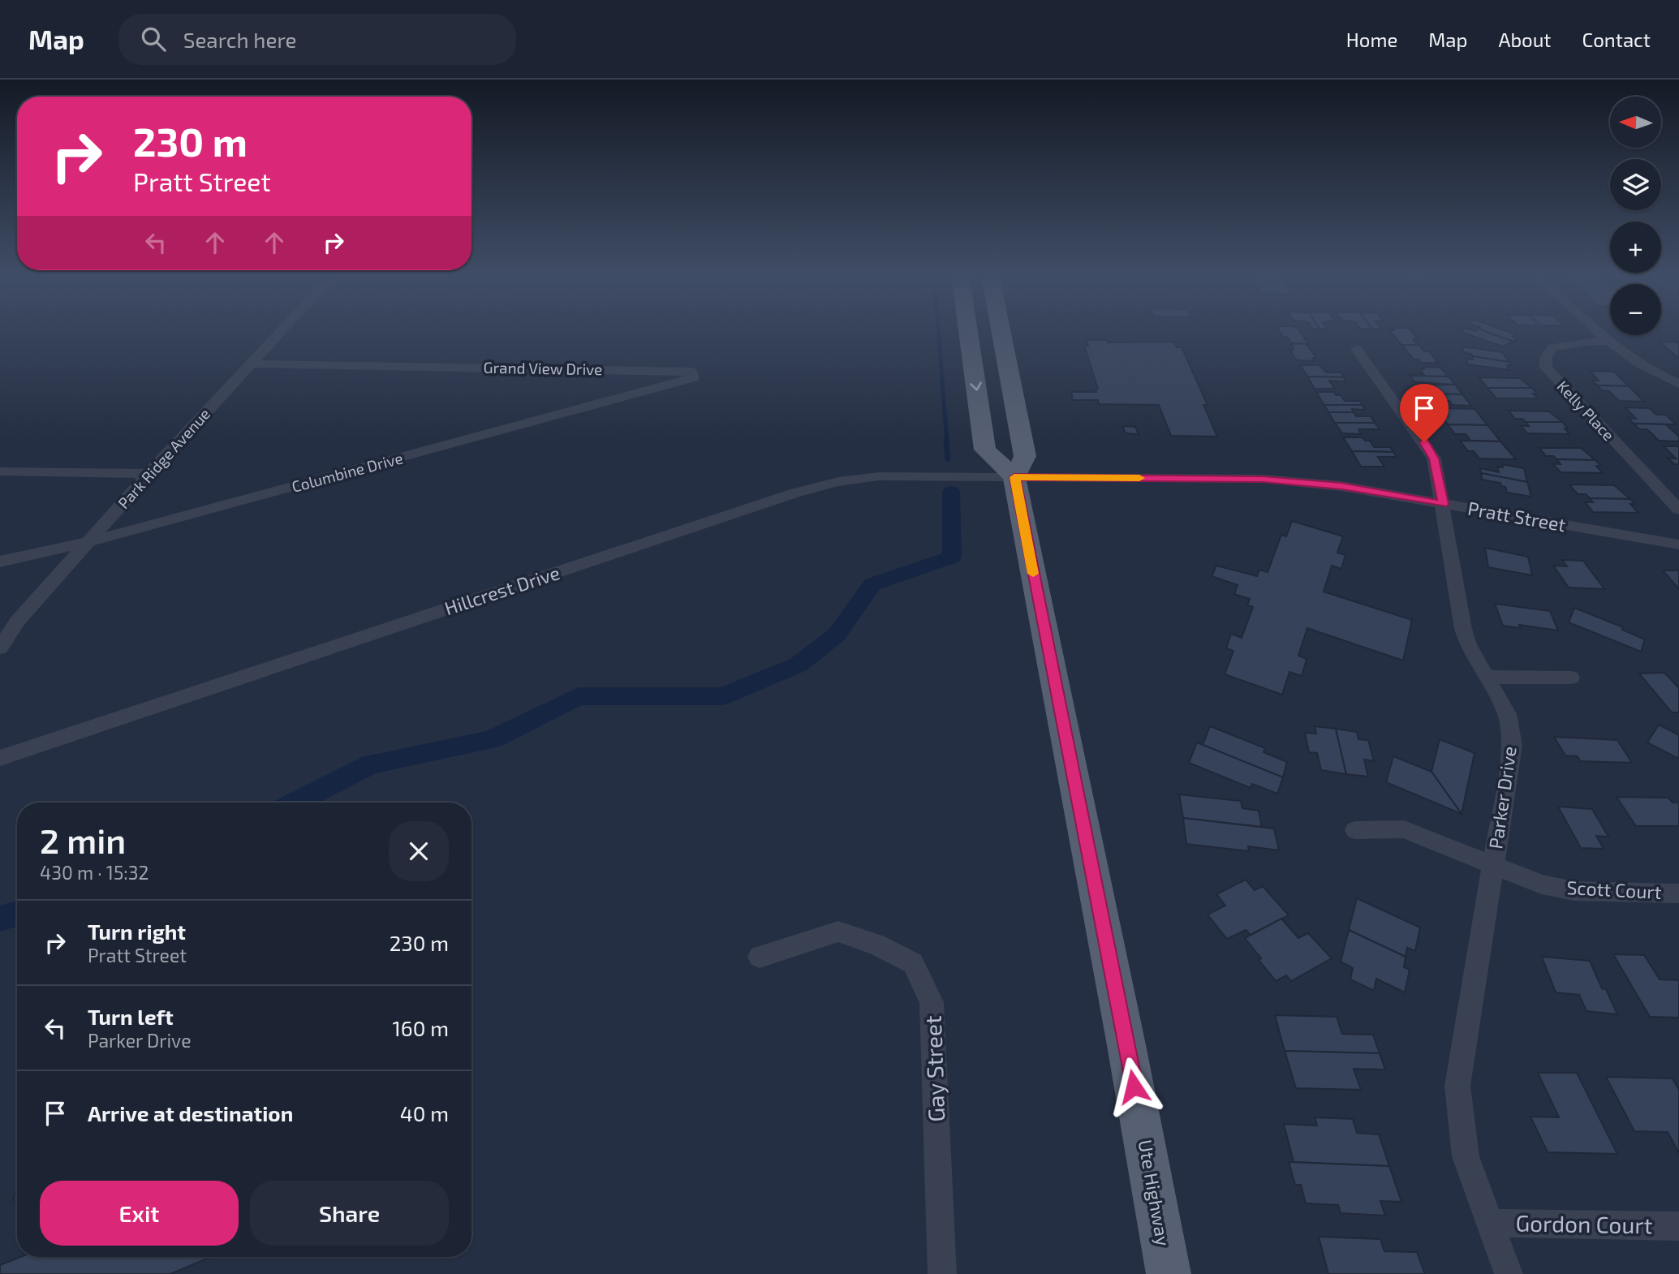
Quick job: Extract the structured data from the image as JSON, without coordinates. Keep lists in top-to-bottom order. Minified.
{"streets":{"main road":["Ute Highway"],"street":["Grand View Drive","Kelly Place","Park Ridge Avenue","Columbine Drive","Pratt Street","Hillcrest Drive","Parker Drive","Scott Court","Gay Street","Gordon Court"]},"crossings":[["Grand View Drive","Park Ridge Avenue"],["Grand View Drive","Columbine Drive"],["Park Ridge Avenue","Columbine Drive"],["Pratt Street","Hillcrest Drive"],["Pratt Street","Parker Drive"],["Pratt Street","Ute Highway"],["Hillcrest Drive","Ute Highway"],["Parker Drive","Scott Court"],["Parker Drive","Gordon Court"]],"north":"left","page":{"header":"Map","search":"Search here","nav":["Home","Map","About","Contact"],"map_buttons":["+","−"],"turn":["230 m","Pratt Street"],"heading":["2 min","430 m · 15:32"],"list":[{"name":"Turn right","note":"Pratt Street","value":"230 m"},{"name":"Turn left","note":"Parker Drive","value":"160 m"},{"name":"Arrive at destination","value":"40 m"}],"buttons":["Exit","Share"]}}
